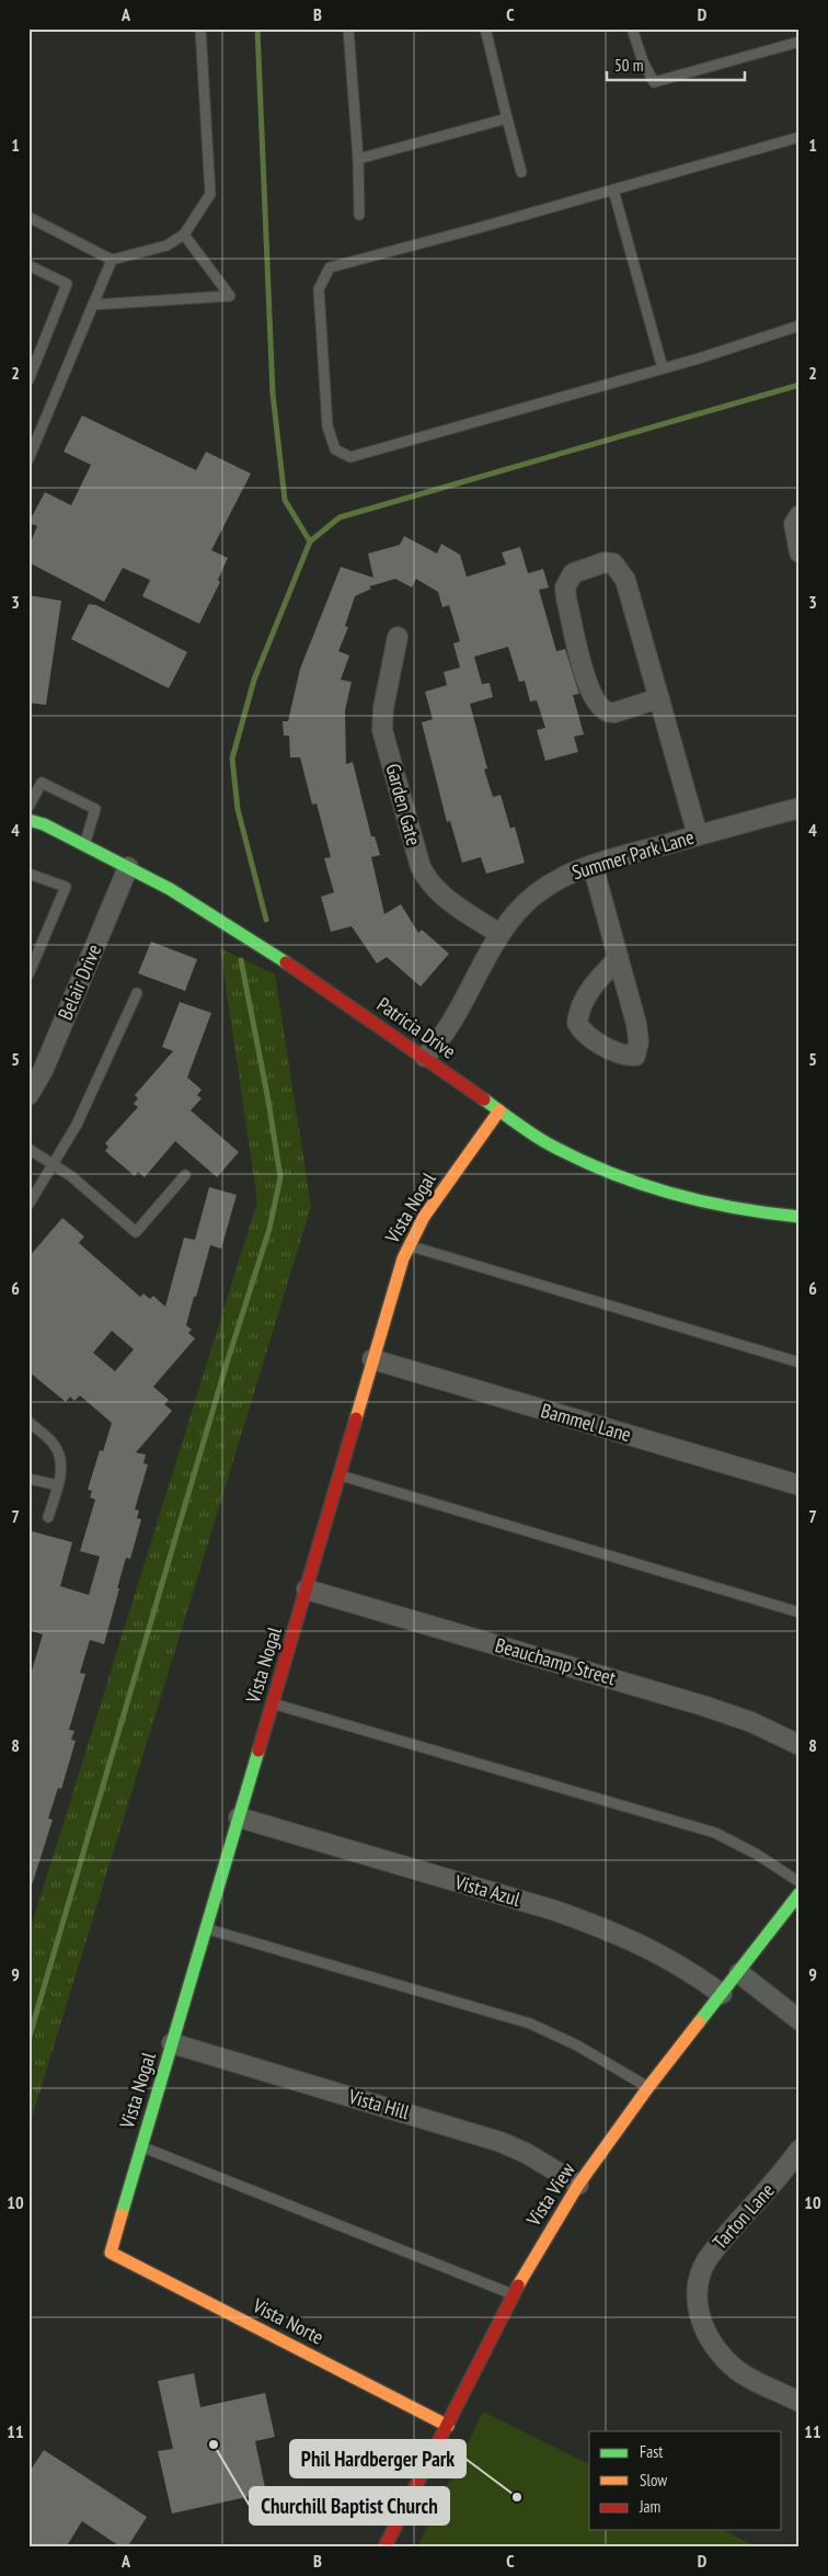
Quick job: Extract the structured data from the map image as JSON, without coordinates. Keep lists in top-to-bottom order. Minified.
{"streets":{"street":["Garden Gate","Summer Park Lane","Belair Drive","Patricia Drive","Vista Nogal","Bammel Lane","Beauchamp Street","Vista Azul","Vista Hill","Vista View","Tarton Lane","Vista Norte"]},"crossings":[["Garden Gate","Summer Park Lane"],["Summer Park Lane","Patricia Drive"],["Belair Drive","Patricia Drive"],["Patricia Drive","Vista Nogal"],["Vista Nogal","Bammel Lane"],["Vista Nogal","Beauchamp Street"],["Vista Nogal","Vista Azul"],["Vista Nogal","Vista Hill"],["Vista Nogal","Vista Norte"],["Vista Azul","Vista View"],["Vista Hill","Vista View"],["Vista View","Vista Norte"]],"places":["Churchill Baptist Church","Phil Hardberger Park"],"legend":["Fast","Slow","Jam"],"scale_bar":"50 m","grid":{"columns":["A","B","C","D"],"rows":["1","2","3","4","5","6","7","8","9","10","11"]}}
